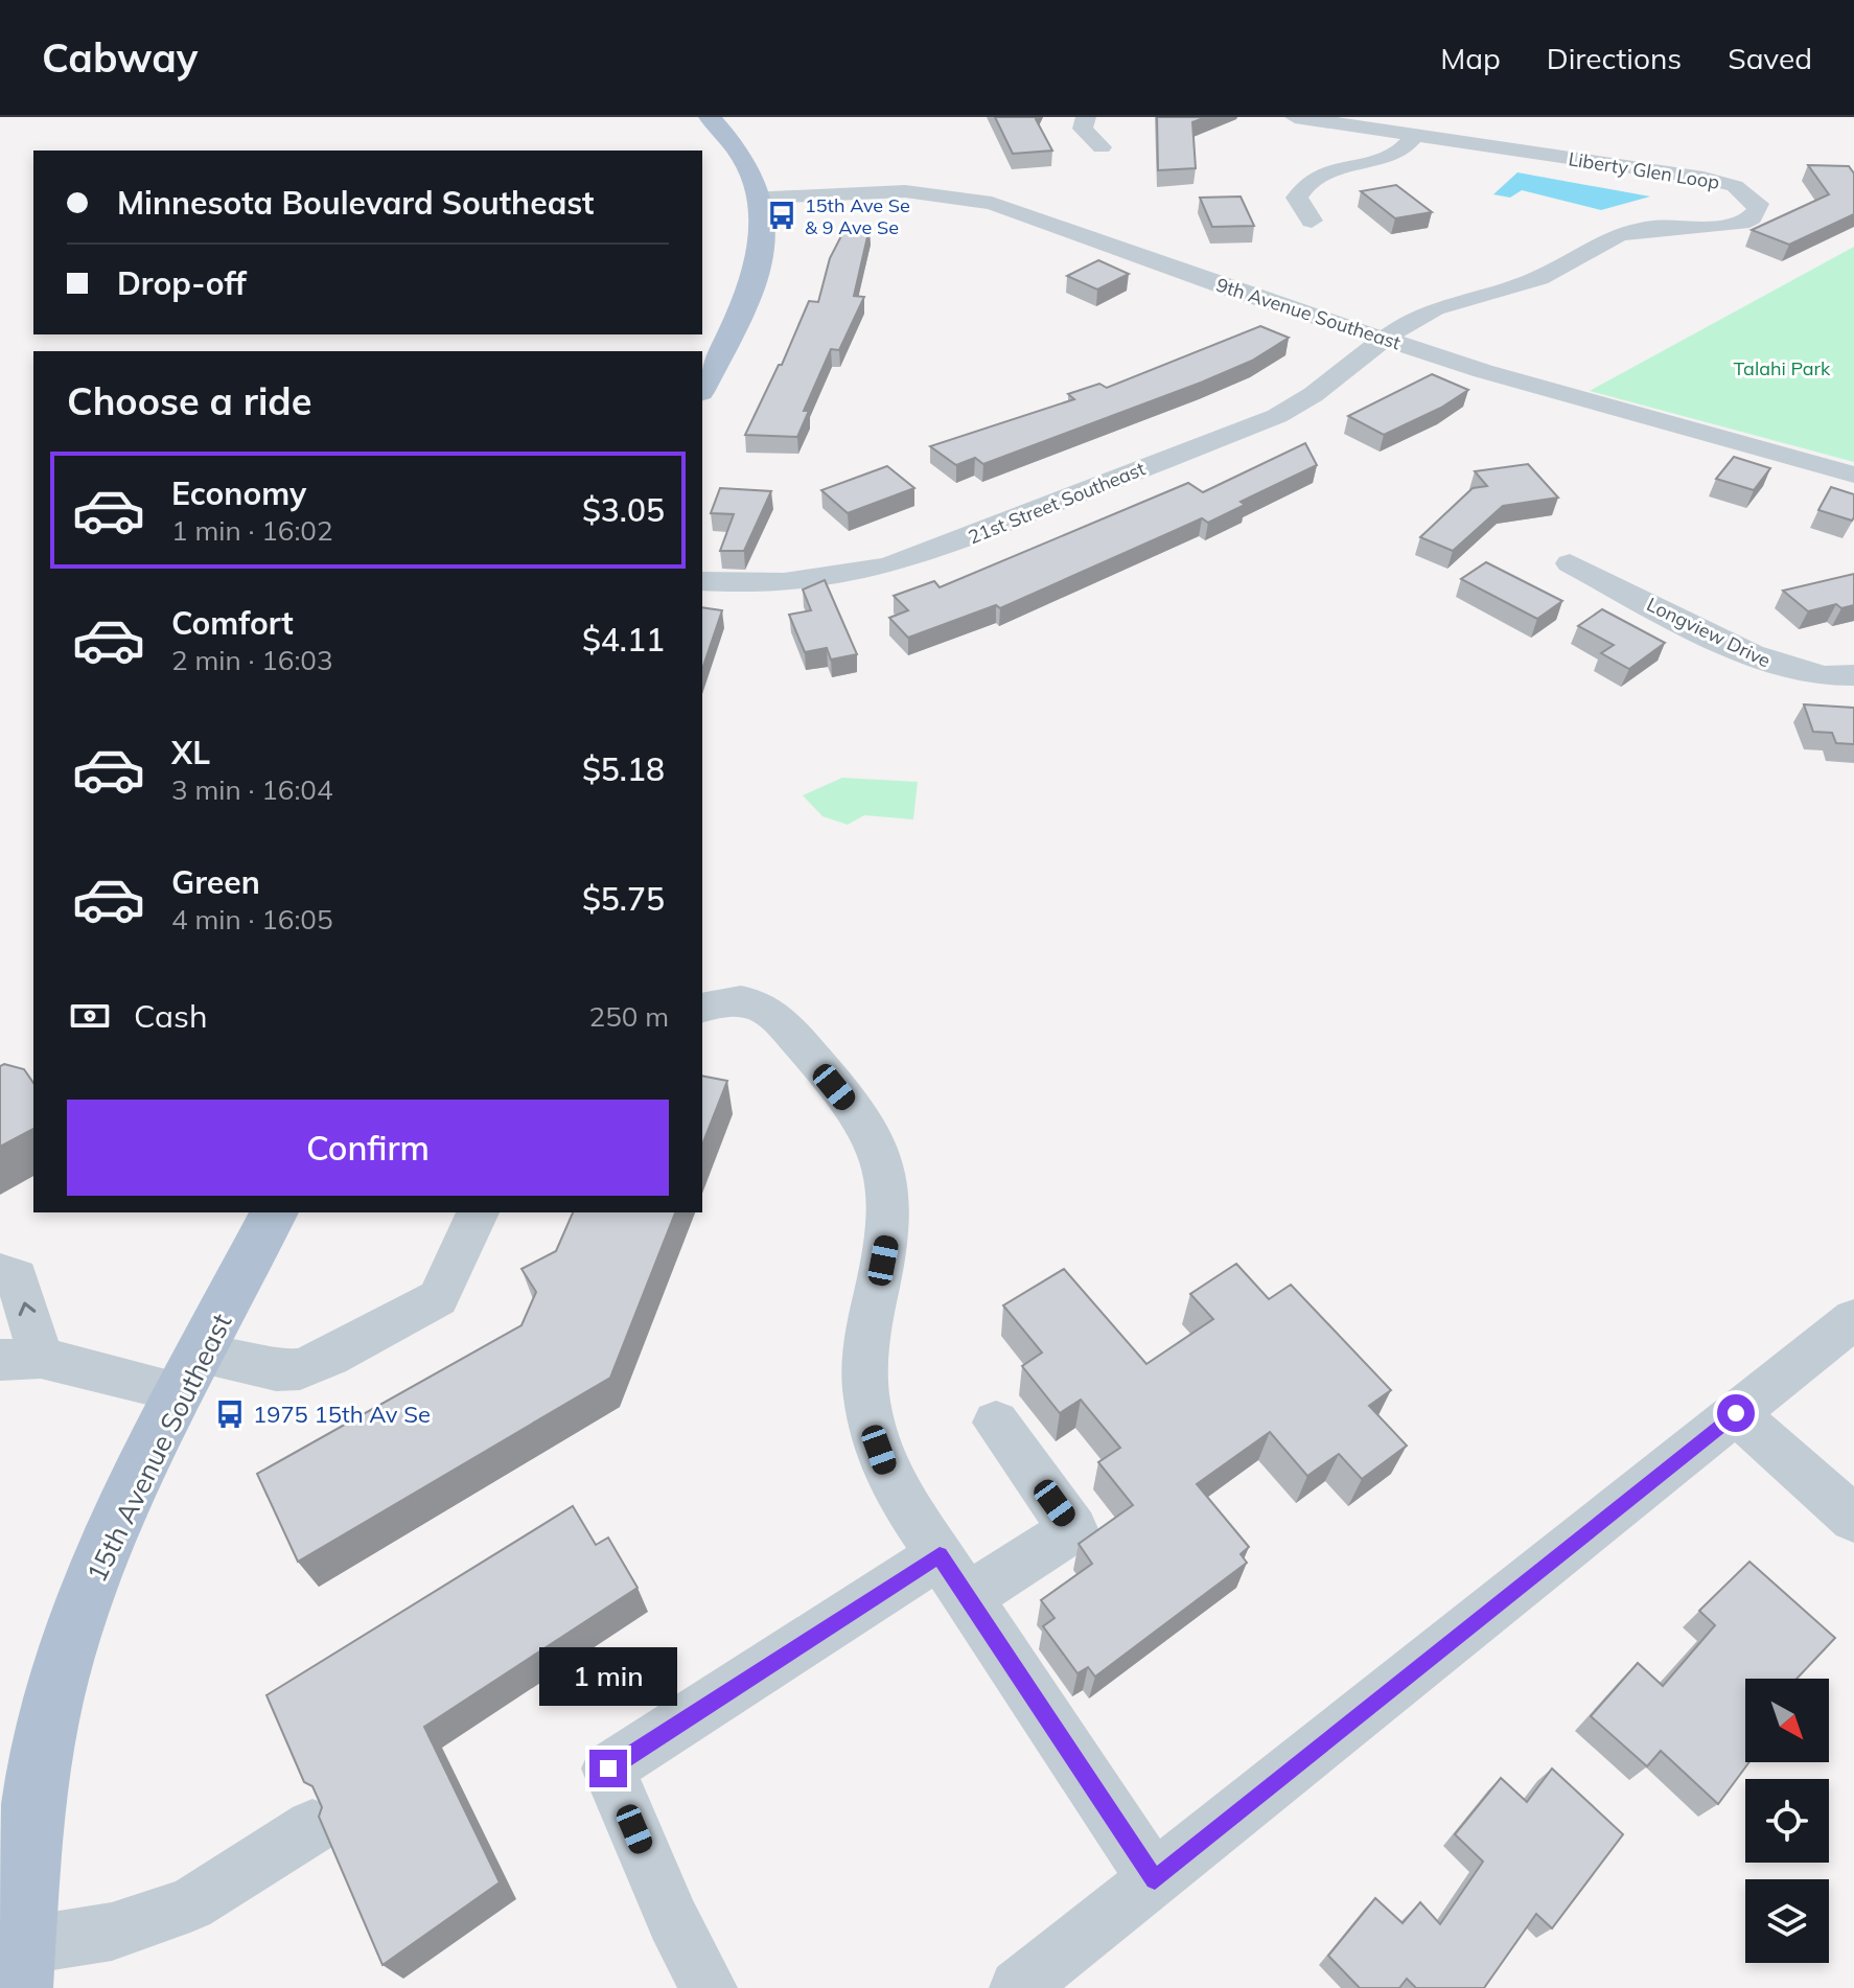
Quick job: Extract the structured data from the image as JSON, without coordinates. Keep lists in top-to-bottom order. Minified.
{"streets":{"main road":["15th Avenue Southeast"],"street":["Liberty Glen Loop","9th Avenue Southeast","21st Street Southeast","Longview Drive"]},"crossings":[["Liberty Glen Loop","9th Avenue Southeast"],["Liberty Glen Loop","21st Street Southeast"],["9th Avenue Southeast","21st Street Southeast"]],"parks":["Talahi Park"],"places":{"bus stop":["15th Ave Se & 9 Ave Se","1975 15th Av Se"]},"north":"bottom right","page":{"header":"Cabway","nav":["Map","Directions","Saved"],"banner":["Minnesota Boulevard Southeast","Drop-off"],"heading":"Choose a ride","list":[{"name":"Economy","note":"1 min · 16:02","value":"$3.05"},{"name":"Comfort","note":"2 min · 16:03","value":"$4.11"},{"name":"XL","note":"3 min · 16:04","value":"$5.18"},{"name":"Green","note":"4 min · 16:05","value":"$5.75"}],"pay":["Cash","250 m"],"buttons":"Confirm","bubble":"1 min"}}
